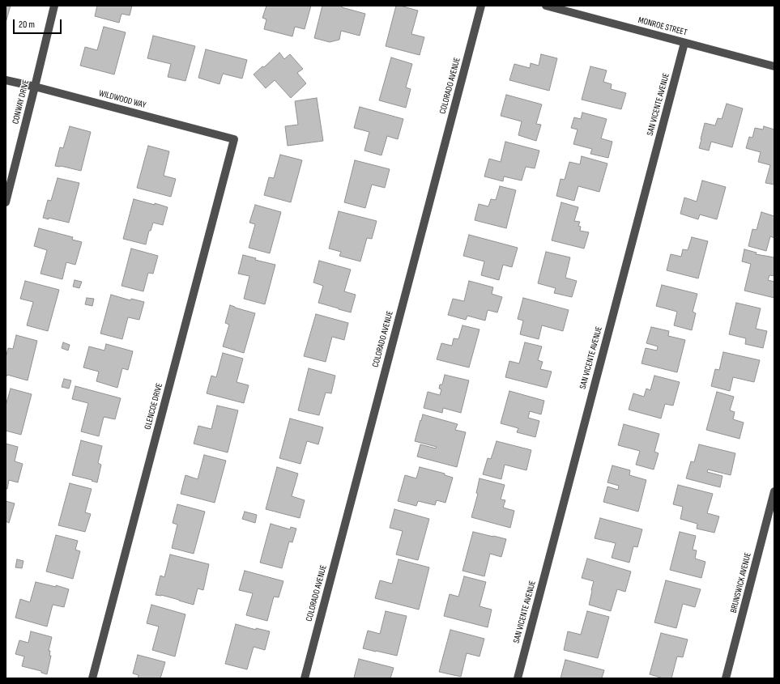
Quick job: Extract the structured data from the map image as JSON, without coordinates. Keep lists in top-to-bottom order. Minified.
{"streets":{"street":["MONROE STREET","COLORADO AVENUE","WILDWOOD WAY","CONWAY DRIVE","SAN VICENTE AVENUE","GLENCOE DRIVE","BRUNSWICK AVENUE"]},"crossings":[["MONROE STREET","SAN VICENTE AVENUE"],["WILDWOOD WAY","CONWAY DRIVE"],["WILDWOOD WAY","GLENCOE DRIVE"]],"scale_bar":"20 m"}
